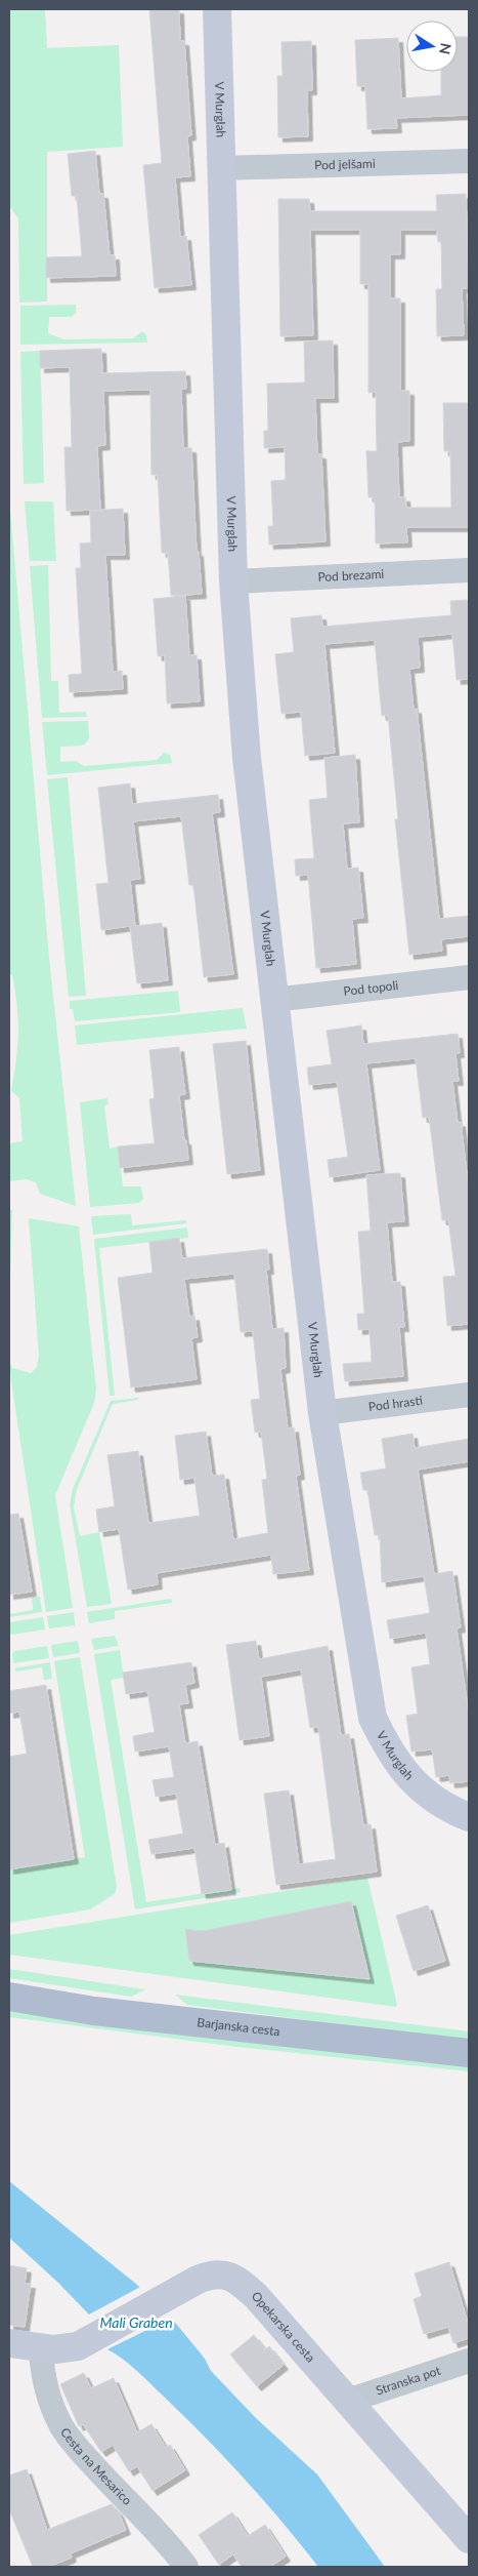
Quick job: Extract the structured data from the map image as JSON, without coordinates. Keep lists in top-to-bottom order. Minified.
{"streets":{"main road":["Barjanska cesta"],"street":["V Murglah","Pod jelšami","Pod brezami","Pod topoli","Pod hrasti","Opekarska cesta","Stranska pot","Cesta na Mesarico"]},"crossings":[["V Murglah","Pod jelšami"],["V Murglah","Pod brezami"],["V Murglah","Pod topoli"],["V Murglah","Pod hrasti"],["Opekarska cesta","Stranska pot"],["Opekarska cesta","Cesta na Mesarico"]],"water":["Mali Graben"],"north":"right"}
